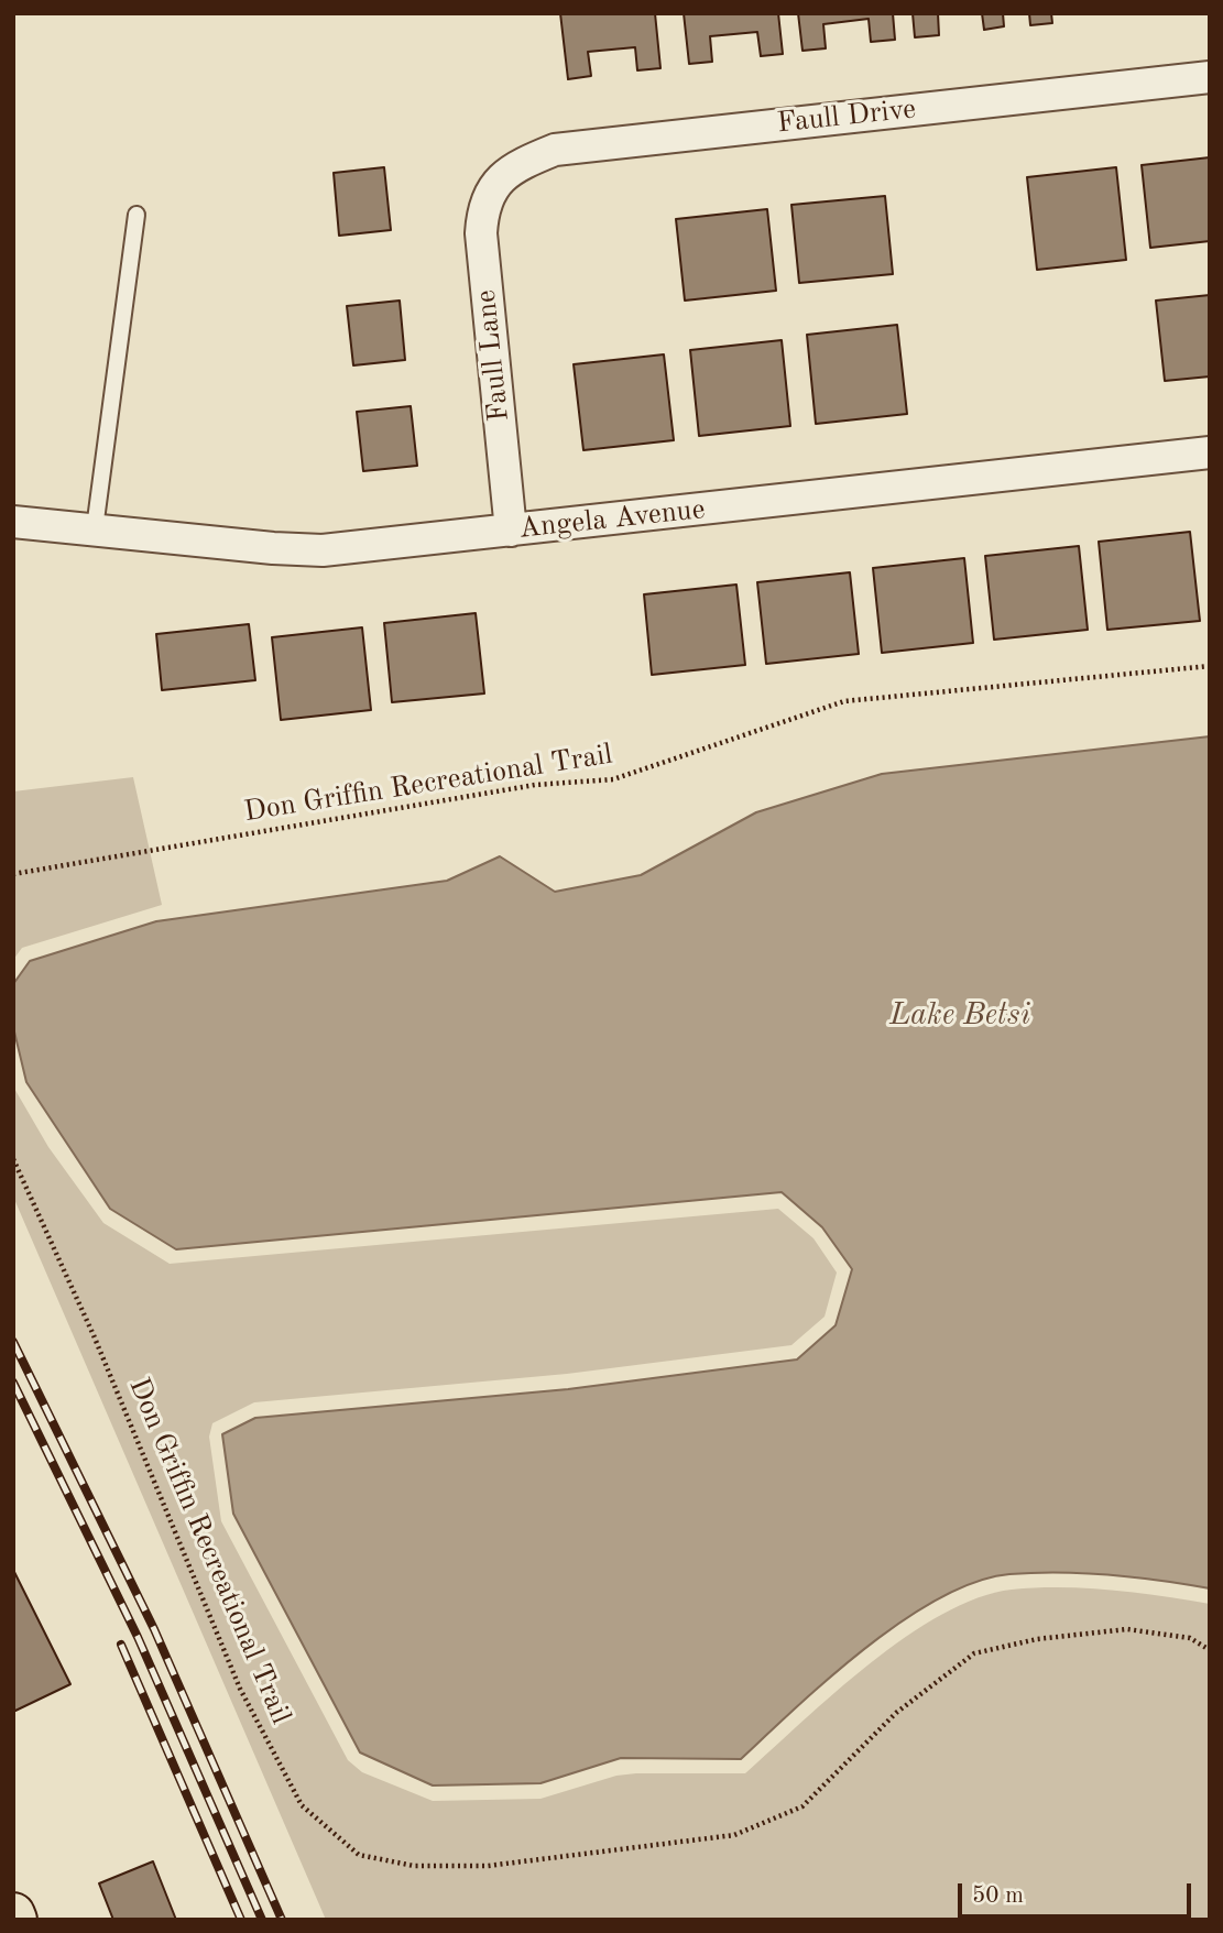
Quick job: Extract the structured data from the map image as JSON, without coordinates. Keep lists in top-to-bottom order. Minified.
{"streets":{"street":["Faull Drive","Faull Lane","Angela Avenue"],"path":["Don Griffin Recreational Trail"]},"crossings":[["Faull Drive","Faull Lane"],["Faull Lane","Angela Avenue"]],"water":["Lake Betsi"],"scale_bar":"50 m"}
